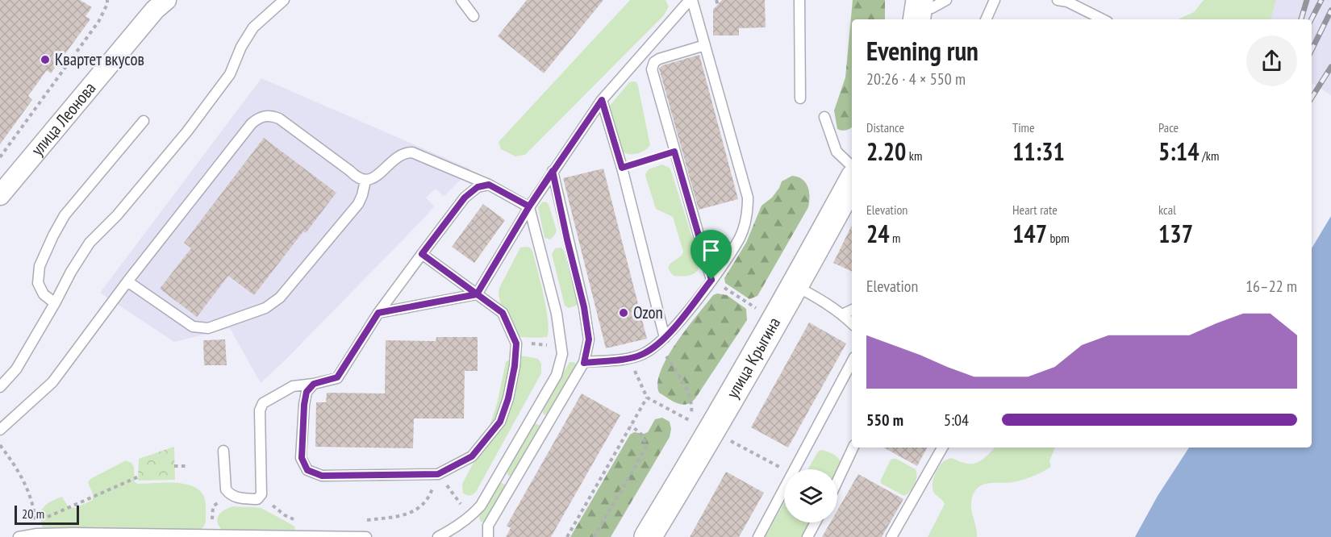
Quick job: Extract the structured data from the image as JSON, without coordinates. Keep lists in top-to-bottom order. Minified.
{"streets":{"main road":["улица Крыгина"],"street":["улица Леонова"]},"places":["Квартет вкусов","Ozon"],"scale_bar":"20 m","page":{"heading":["Evening run","20:26 · 4 × 550 m"],"stats":[["Distance","2.20 km"],["Time","11:31"],["Pace","5:14 /km"],["Elevation","24 m"],["Heart rate","147 bpm"],["kcal","137"]],"chart":["Elevation","16–22 m"],"list":[{"name":"550 m","note":"5:04"}],"scale":"20 m"}}
